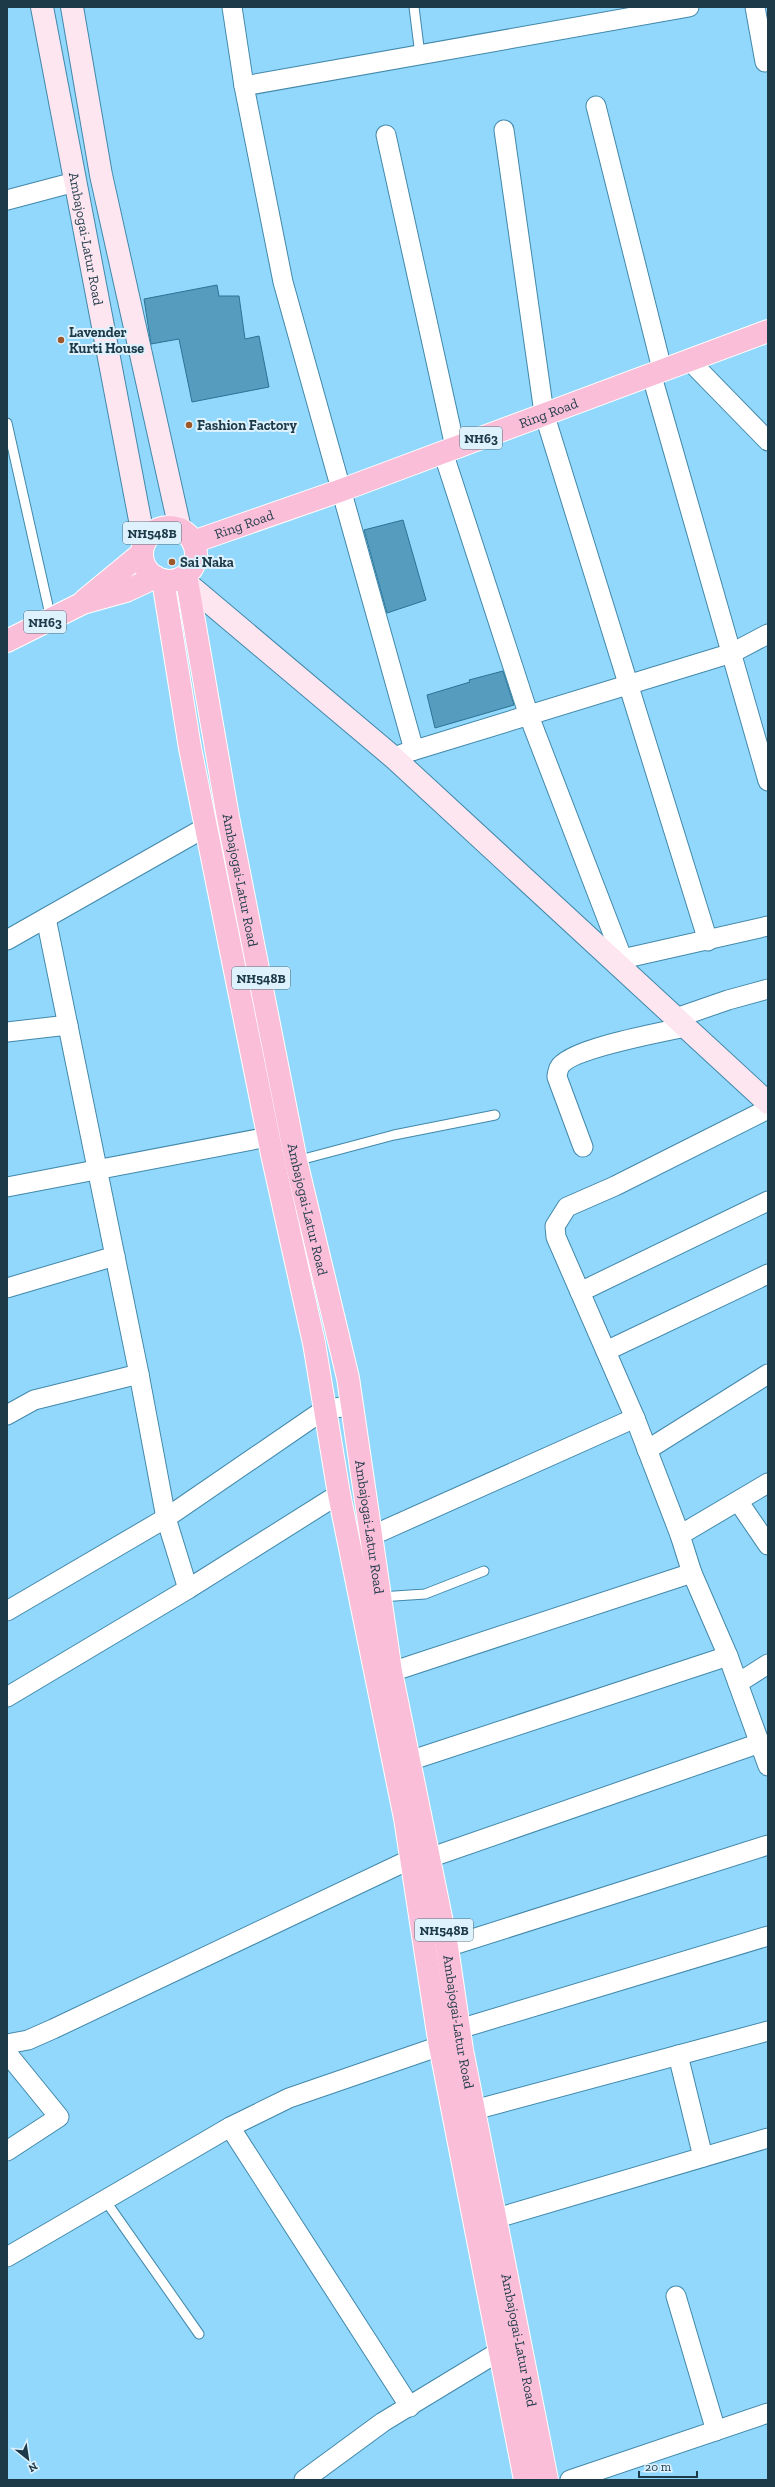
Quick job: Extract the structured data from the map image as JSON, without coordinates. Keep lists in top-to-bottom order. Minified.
{"streets":{"highway":["Ambajogai-Latur Road","Ring Road","NH63","NH548B"]},"crossings":[["Ambajogai-Latur Road","Ring Road"],["Ambajogai-Latur Road","NH63"],["Ambajogai-Latur Road","NH548B"],["Ring Road","NH63"],["Ring Road","NH548B"],["NH63","NH548B"]],"places":["Lavender Kurti House","Fashion Factory","Sai Naka"],"scale_bar":"20 m","north":"bottom right"}
